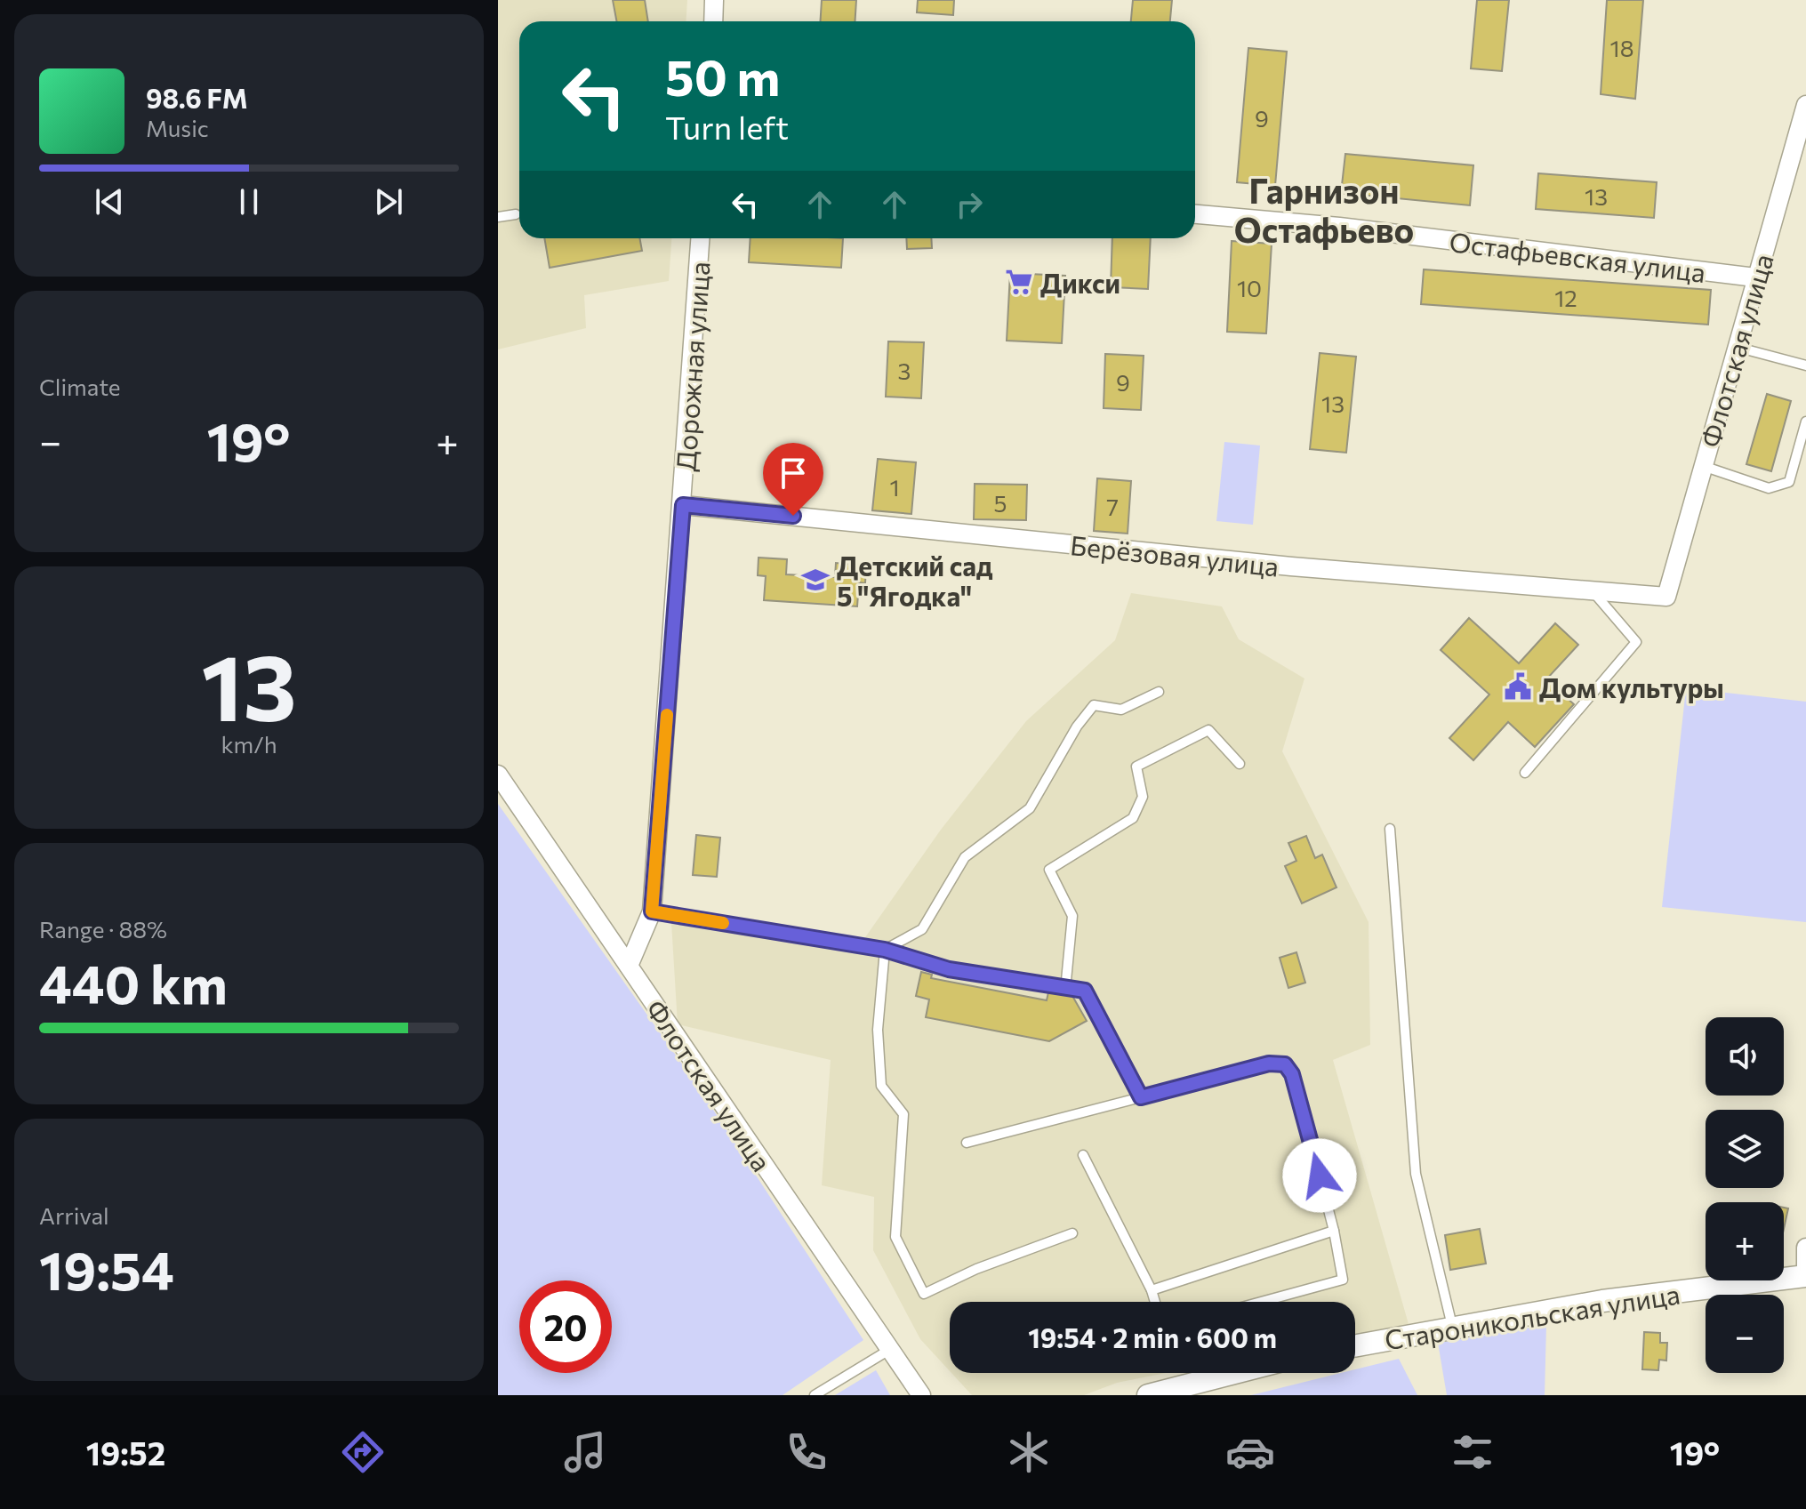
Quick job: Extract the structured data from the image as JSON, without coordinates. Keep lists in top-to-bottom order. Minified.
{"streets":{"street":["Остафьевская улица","Флотская улица","Дорожная улица","Берёзовая улица","Староникольская улица"]},"crossings":[["Остафьевская улица","Флотская улица"],["Флотская улица","Дорожная улица"],["Флотская улица","Берёзовая улица"],["Дорожная улица","Берёзовая улица"]],"districts":["Гарнизон Остафьево"],"places":{"supermarket":["Дикси"],"school or university":["Детский сад 5 \"Ягодка\""],"public building":["Дом культуры"]},"house_numbers":["18","9","13","10","12","3","9","13","1","5","7"],"page":{"turn":["50 m","Turn left"],"song":["98.6 FM","Music"],"tile":["Climate",["13","km/h"],["Range · 88%","440 km"],["Arrival","19:54"]],"heat":["−","19°","+"],"map_buttons":["+","−"],"limit":"20","trip":"19:54 · 2 min · 600 m","tabs":["19:52","19°"]}}
